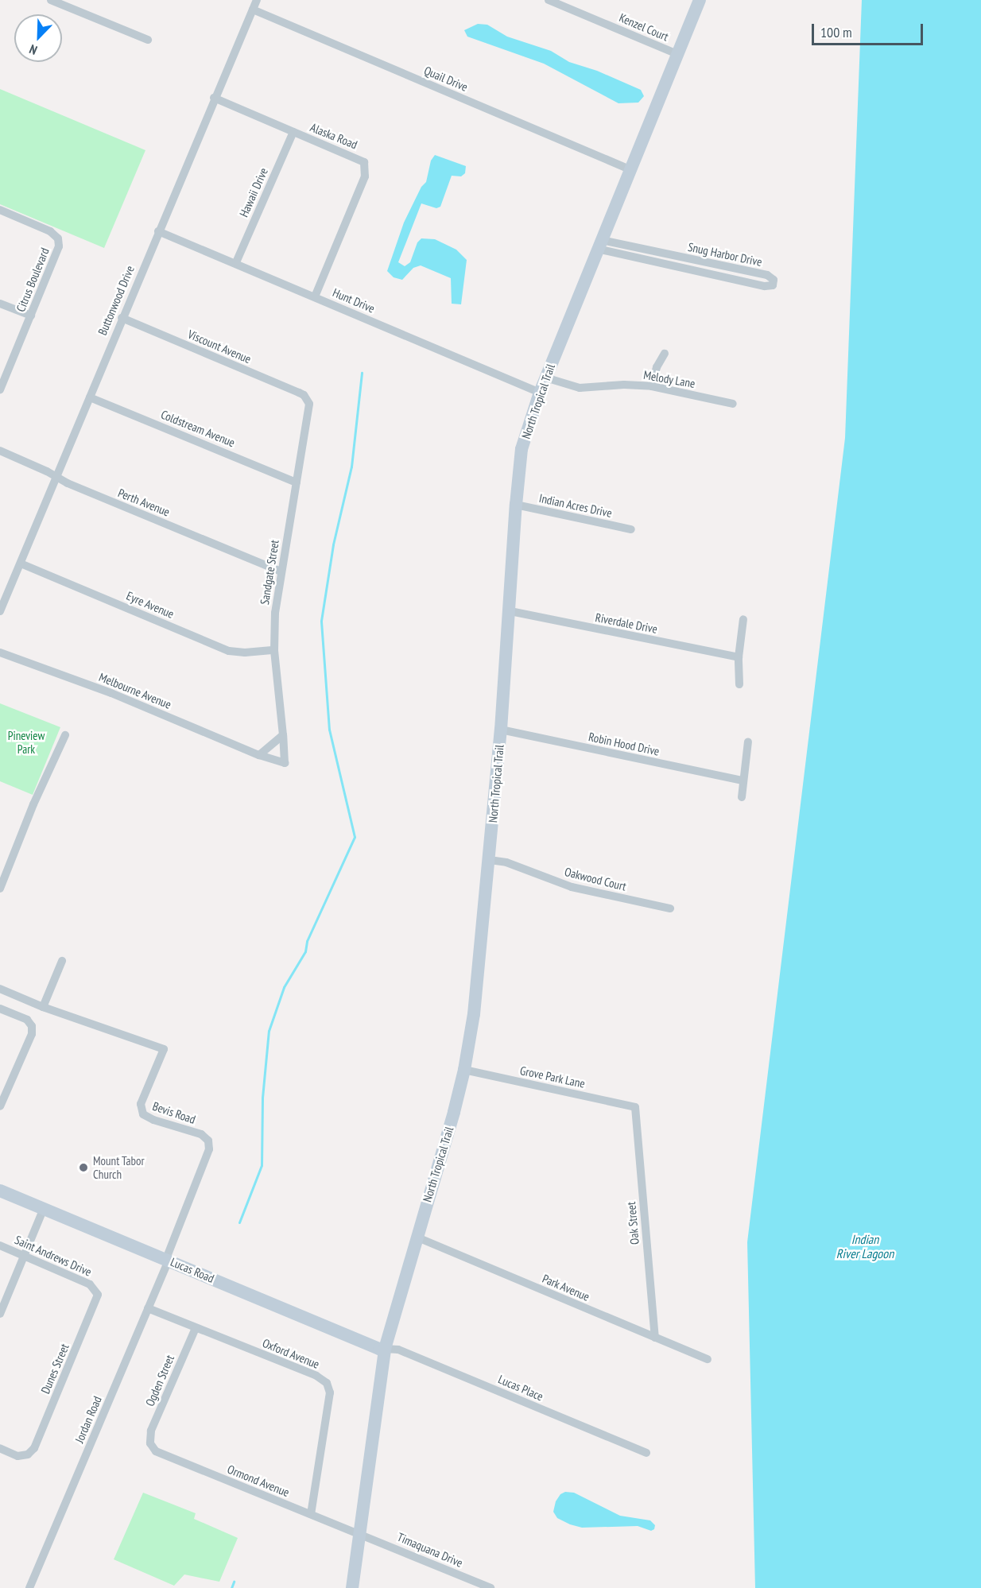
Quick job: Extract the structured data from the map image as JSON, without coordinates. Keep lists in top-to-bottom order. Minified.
{"streets":{"street":["Kenzel Court","Quail Drive","Alaska Road","Hawaii Drive","Snug Harbor Drive","Citrus Boulevard","Buttonwood Drive","Hunt Drive","Viscount Avenue","Melody Lane","North Tropical Trail","Coldstream Avenue","Perth Avenue","Indian Acres Drive","Sandgate Street","Eyre Avenue","Riverdale Drive","Melbourne Avenue","Robin Hood Drive","Oakwood Court","Grove Park Lane","Bevis Road","Oak Street","Saint Andrews Drive","Lucas Road","Park Avenue","Oxford Avenue","Dunes Street","Ogden Street","Lucas Place","Jordan Road","Ormond Avenue","Timaquana Drive"]},"crossings":[["Kenzel Court","North Tropical Trail"],["Quail Drive","Buttonwood Drive"],["Quail Drive","North Tropical Trail"],["Alaska Road","Hawaii Drive"],["Alaska Road","Buttonwood Drive"],["Alaska Road","Hunt Drive"],["Hawaii Drive","Hunt Drive"],["Snug Harbor Drive","North Tropical Trail"],["Buttonwood Drive","Hunt Drive"],["Buttonwood Drive","Viscount Avenue"],["Buttonwood Drive","Coldstream Avenue"],["Buttonwood Drive","Perth Avenue"],["Buttonwood Drive","Eyre Avenue"],["Hunt Drive","North Tropical Trail"],["Viscount Avenue","Sandgate Street"],["Melody Lane","North Tropical Trail"],["North Tropical Trail","Indian Acres Drive"],["North Tropical Trail","Riverdale Drive"],["North Tropical Trail","Robin Hood Drive"],["North Tropical Trail","Oakwood Court"],["North Tropical Trail","Grove Park Lane"],["North Tropical Trail","Lucas Road"],["North Tropical Trail","Park Avenue"],["North Tropical Trail","Lucas Place"],["North Tropical Trail","Ormond Avenue"],["North Tropical Trail","Timaquana Drive"],["Coldstream Avenue","Sandgate Street"],["Perth Avenue","Sandgate Street"],["Sandgate Street","Eyre Avenue"],["Sandgate Street","Melbourne Avenue"],["Grove Park Lane","Oak Street"],["Bevis Road","Lucas Road"],["Bevis Road","Jordan Road"],["Oak Street","Park Avenue"],["Saint Andrews Drive","Dunes Street"],["Lucas Road","Lucas Place"],["Lucas Road","Jordan Road"],["Oxford Avenue","Ogden Street"],["Oxford Avenue","Jordan Road"],["Oxford Avenue","Ormond Avenue"],["Ogden Street","Ormond Avenue"],["Ormond Avenue","Timaquana Drive"]],"water":["Indian River Lagoon"],"parks":["Pineview Park"],"places":["Mount Tabor Church"],"scale_bar":"100 m","north":"bottom left"}
